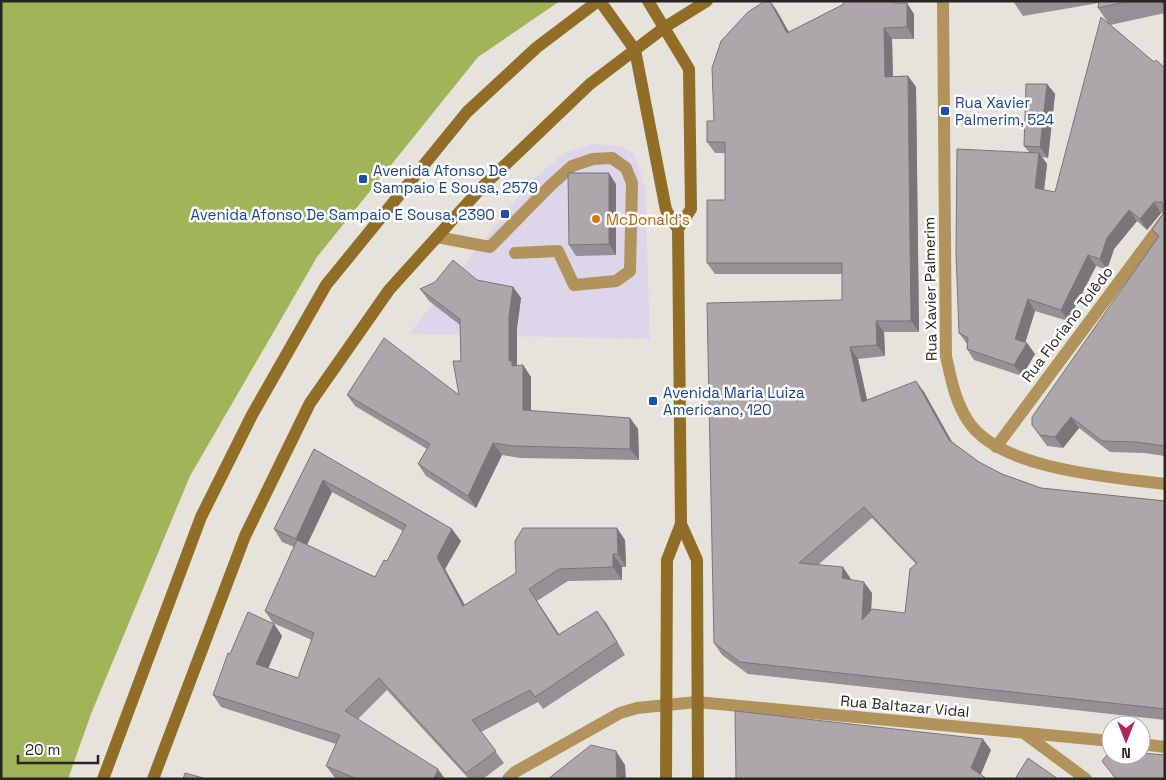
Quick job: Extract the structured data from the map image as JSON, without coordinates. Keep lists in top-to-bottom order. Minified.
{"streets":{"street":["Rua Xavier Palmerim","Rua Floriano Tolêdo","Rua Baltazar Vidal"]},"crossings":[["Rua Xavier Palmerim","Rua Floriano Tolêdo"]],"places":{"transit":["Rua Xavier Palmerim, 524","Avenida Afonso De Sampaio E Sousa, 2579","Avenida Afonso De Sampaio E Sousa, 2390","Avenida Maria Luiza Americano, 120"],"other":["McDonald's"]},"scale_bar":"20 m","north":"bottom"}
